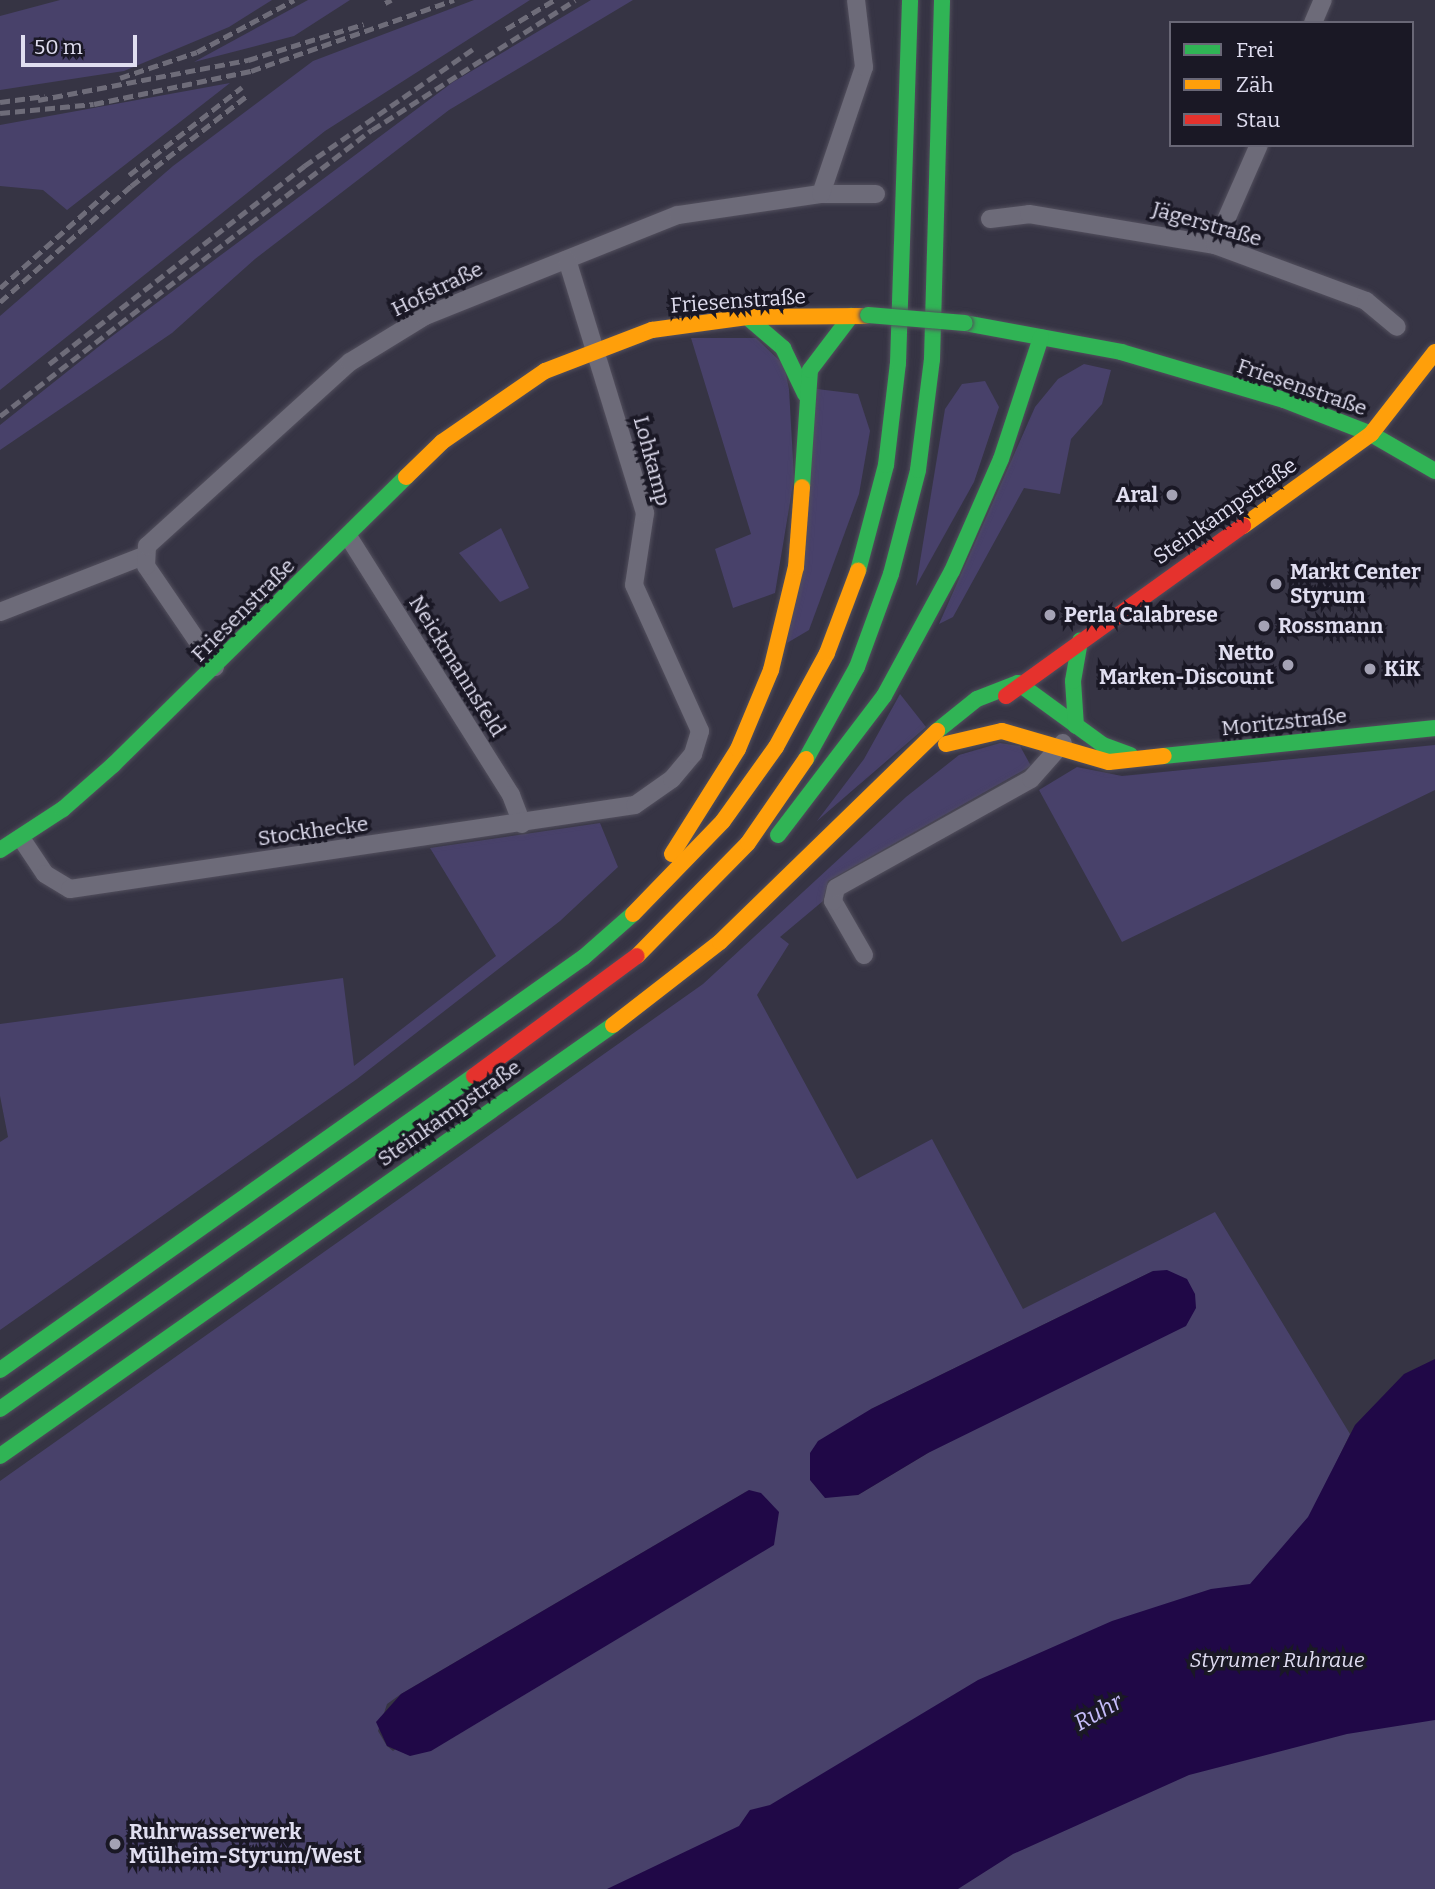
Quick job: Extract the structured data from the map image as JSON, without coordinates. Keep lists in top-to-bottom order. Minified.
{"streets":{"main road":["Friesenstraße","Steinkampstraße","Moritzstraße"],"street":["Jägerstraße","Hofstraße","Lohkamp","Neickmannsfeld","Stockhecke"]},"crossings":[["Hofstraße","Lohkamp"],["Friesenstraße","Lohkamp"],["Friesenstraße","Steinkampstraße"],["Friesenstraße","Neickmannsfeld"],["Friesenstraße","Stockhecke"],["Lohkamp","Stockhecke"],["Steinkampstraße","Moritzstraße"],["Neickmannsfeld","Stockhecke"]],"water":["Ruhr"],"parks":["Styrumer Ruhraue"],"places":["Aral","Markt Center Styrum","Perla Calabrese","Rossmann","Netto Marken-Discount","KiK","Ruhrwasserwerk Mülheim-Styrum/West"],"legend":["Frei","Zäh","Stau"],"scale_bar":"50 m"}
